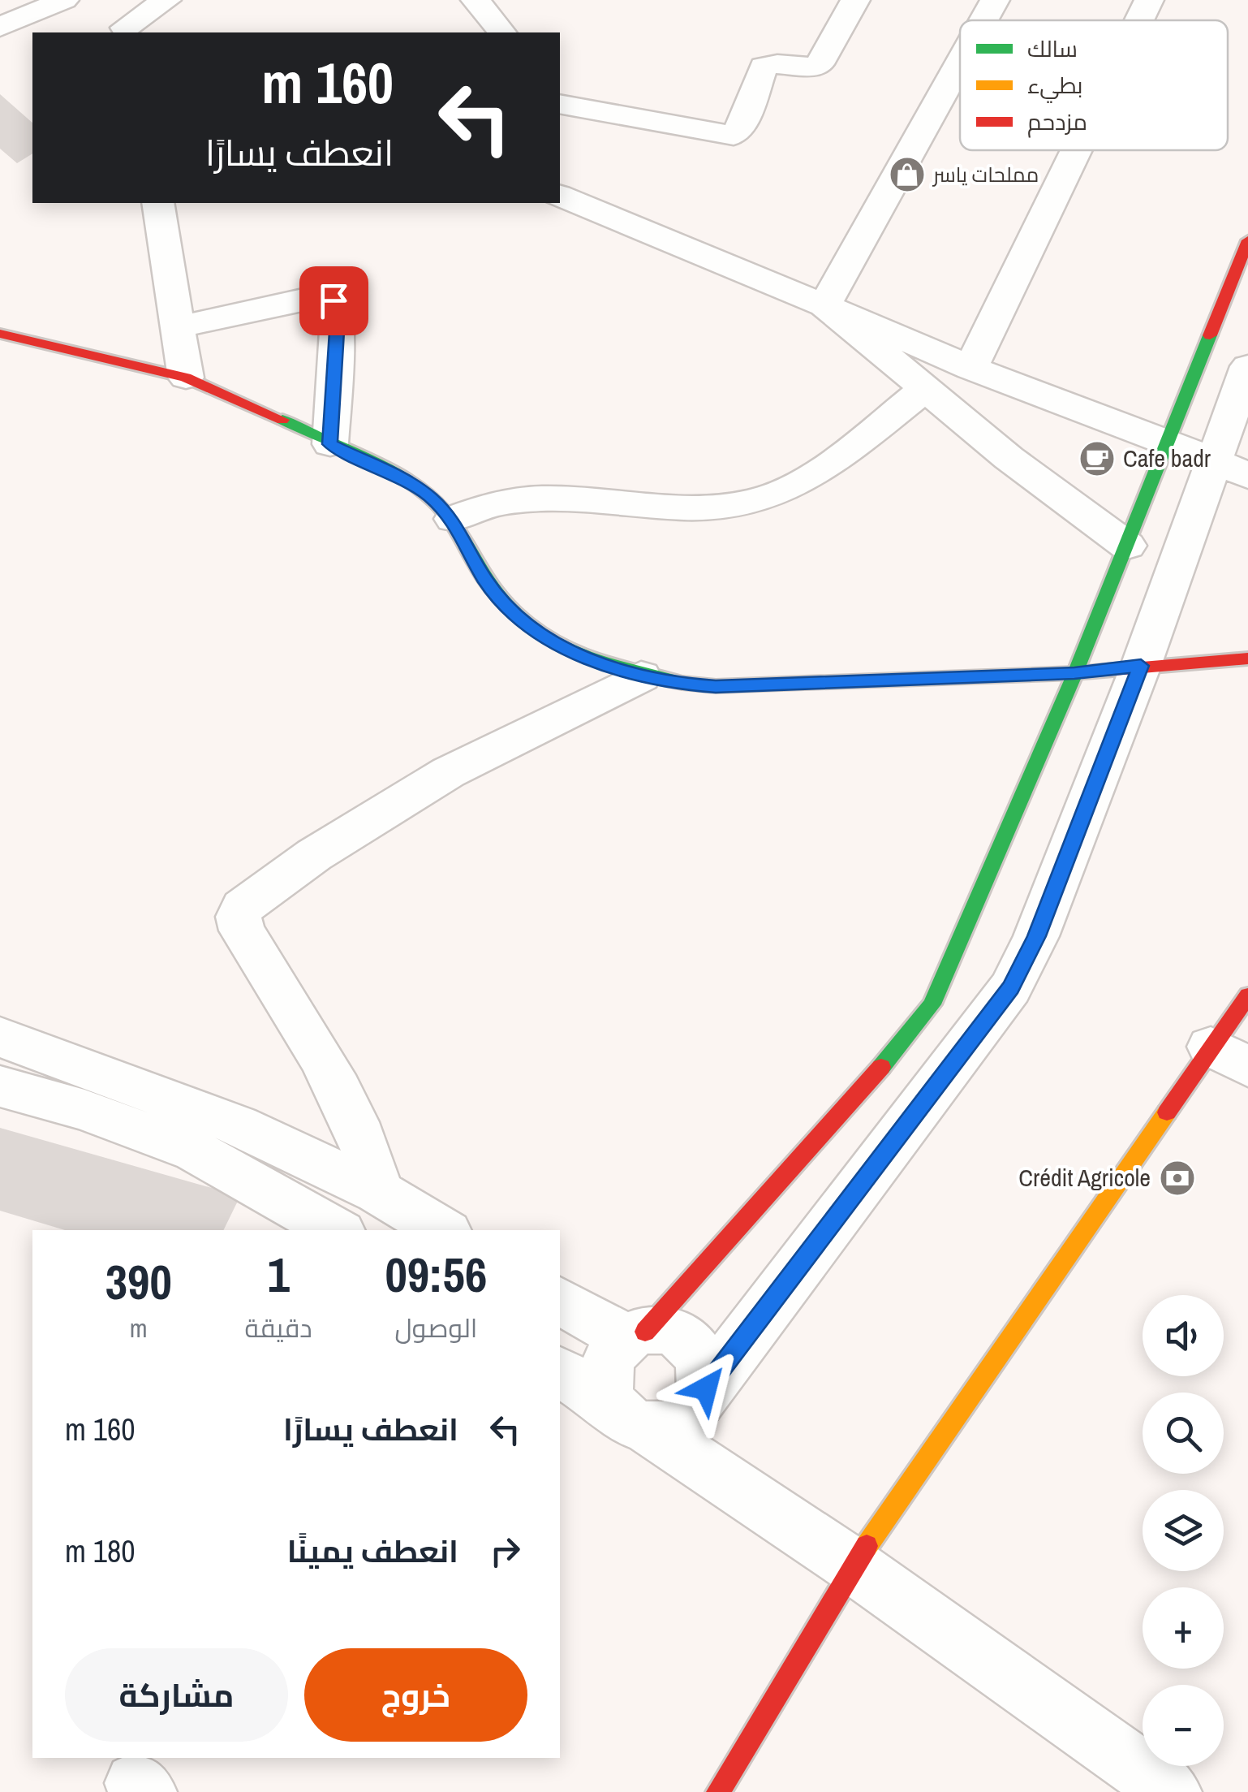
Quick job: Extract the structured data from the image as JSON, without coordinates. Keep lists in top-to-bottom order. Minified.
{"places":{"shop":["مملحات ياسر"],"cafe":["Cafe badr"],"bank":["Crédit Agricole"]},"legend":["سالك","بطيء","مزدحم"],"page":{"turn":["160 m","انعطف يسارًا"],"eta":["09:56","الوصول","1","دقيقة","390","m"],"map_buttons":["+","−"],"list":[{"name":"انعطف يسارًا","value":"160 m"},{"name":"انعطف يمينًا","value":"180 m"}],"buttons":["خروج","مشاركة"]}}
